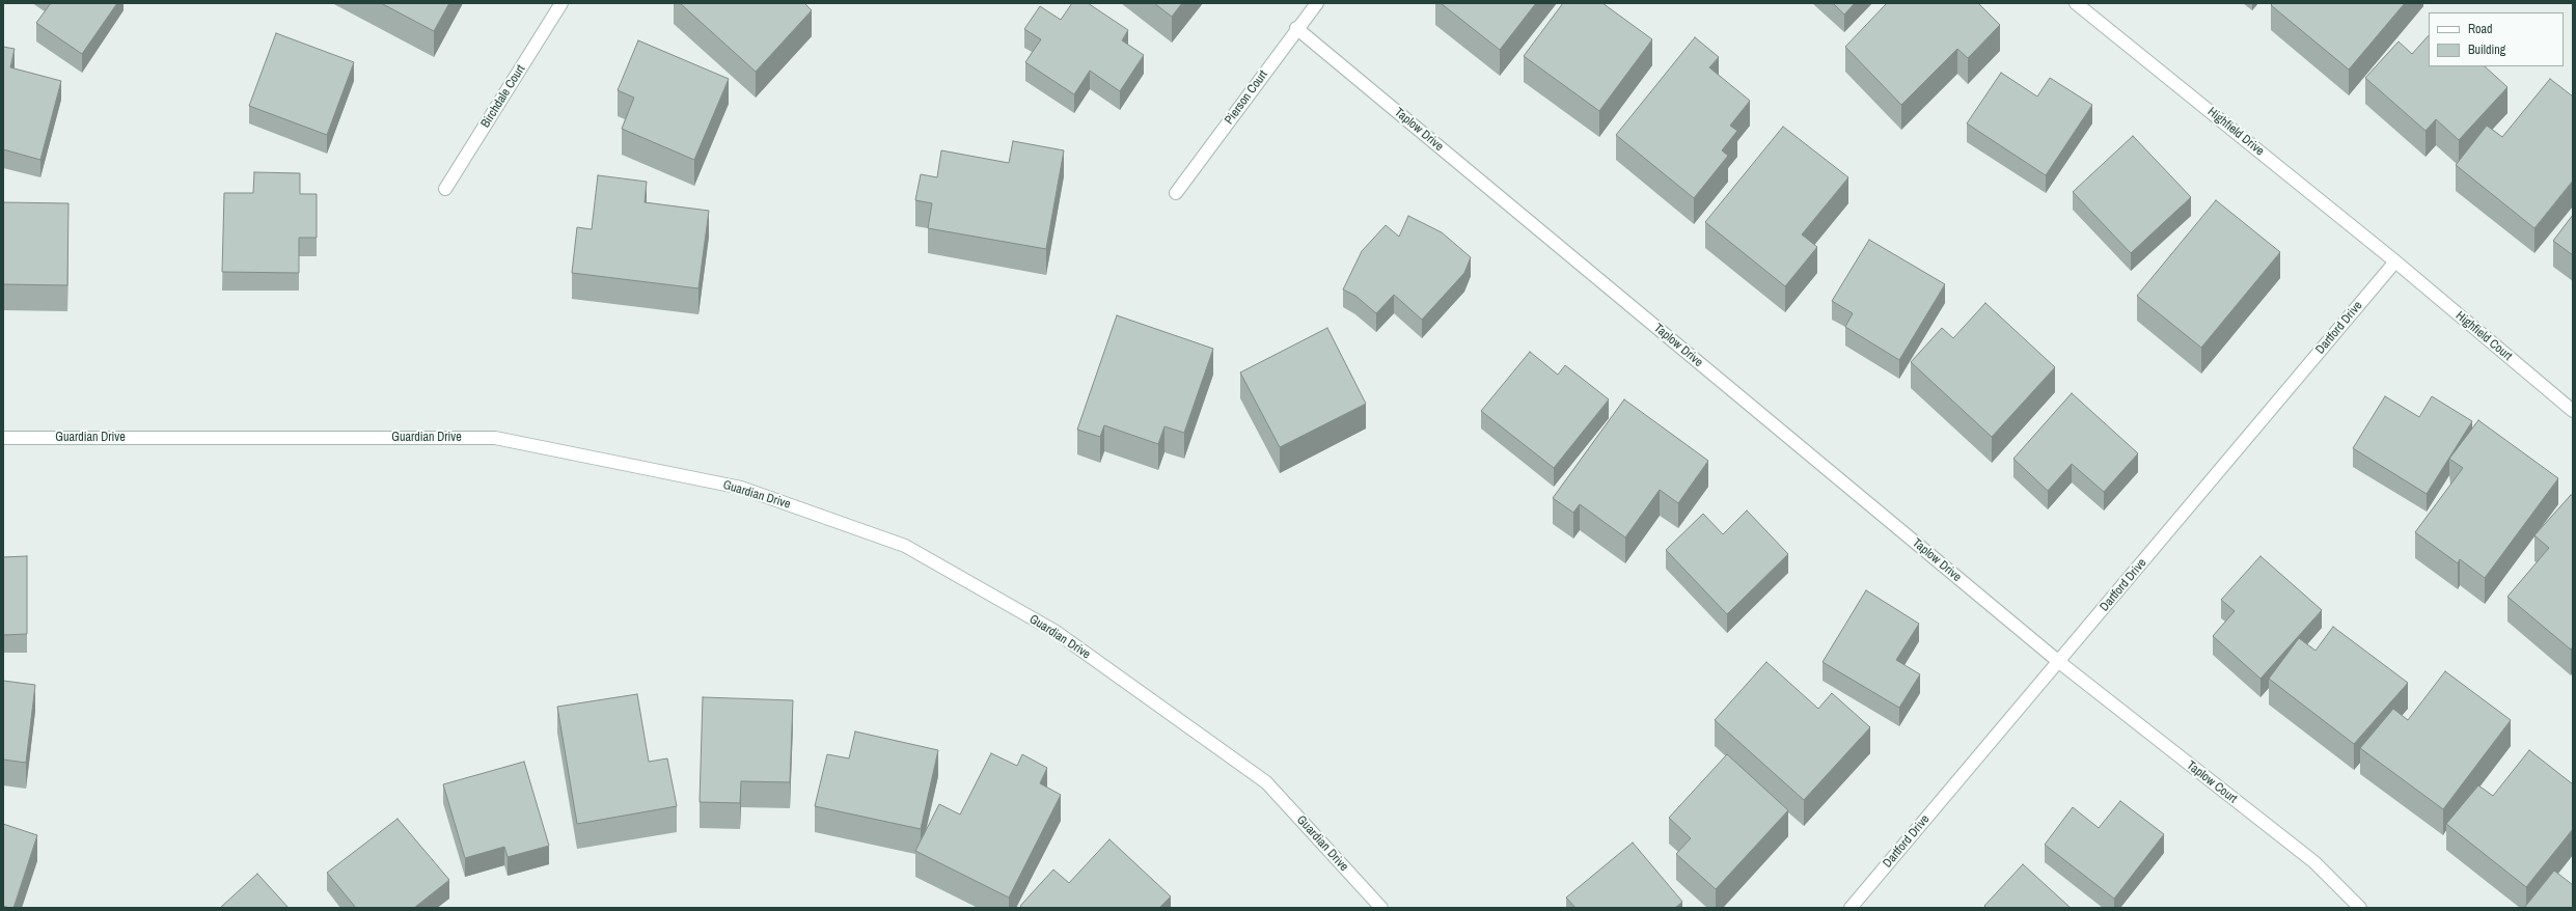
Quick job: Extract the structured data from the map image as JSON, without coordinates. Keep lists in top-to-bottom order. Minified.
{"streets":{"street":["Birchdale Court","Pierson Court","Taplow Drive","Highfield Drive","Dartford Drive","Highfield Court","Guardian Drive","Taplow Court"]},"crossings":[["Pierson Court","Taplow Drive"],["Taplow Drive","Dartford Drive"],["Taplow Drive","Taplow Court"],["Highfield Drive","Dartford Drive"],["Highfield Drive","Highfield Court"],["Dartford Drive","Highfield Court"],["Dartford Drive","Taplow Court"]],"legend":["Road","Building"]}
